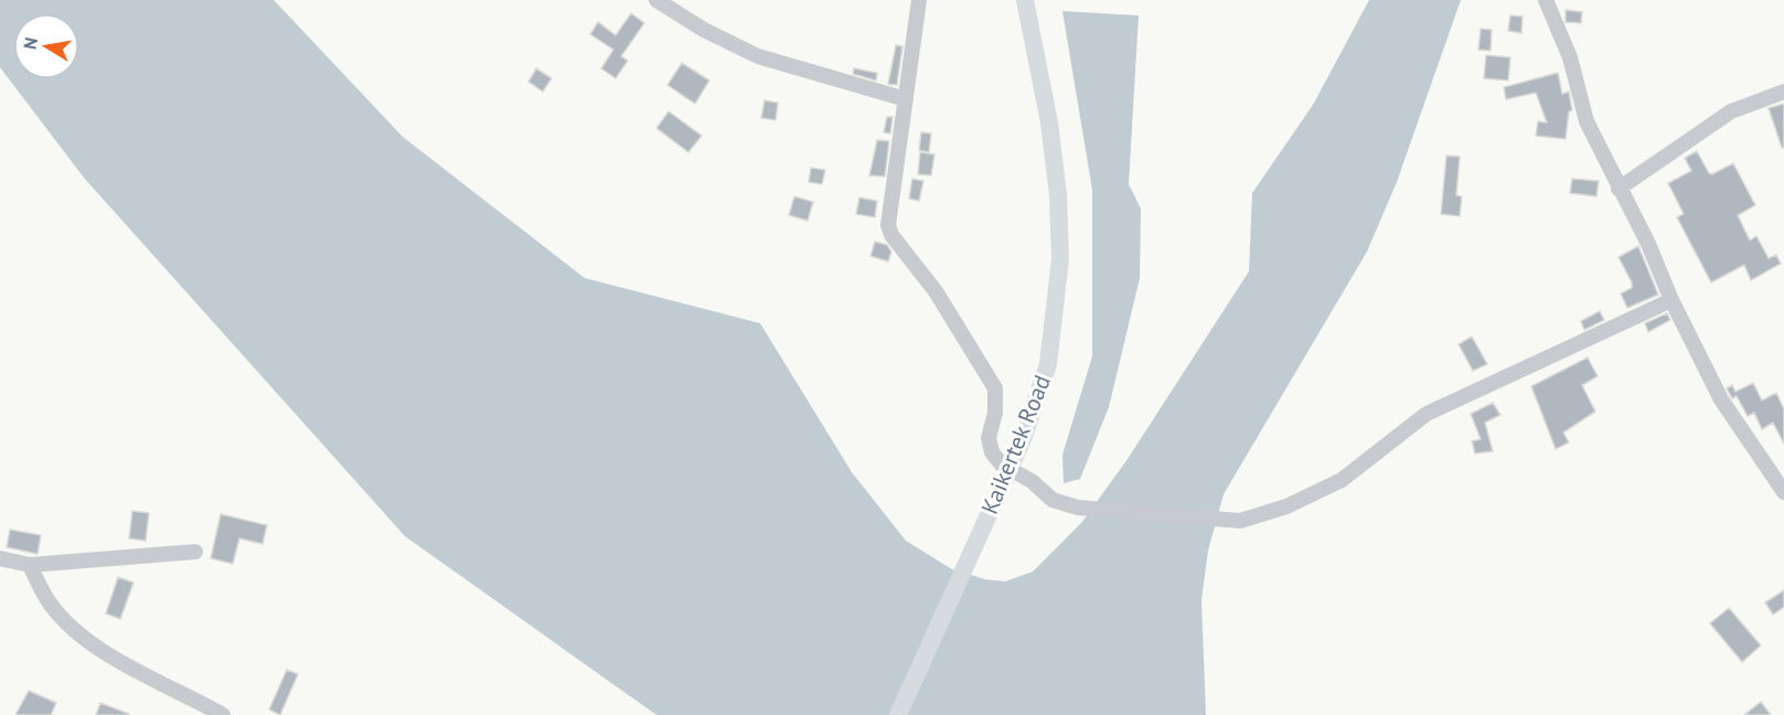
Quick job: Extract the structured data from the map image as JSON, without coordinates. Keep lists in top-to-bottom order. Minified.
{"streets":{"main road":["Kaikertek Road"]},"north":"left"}
